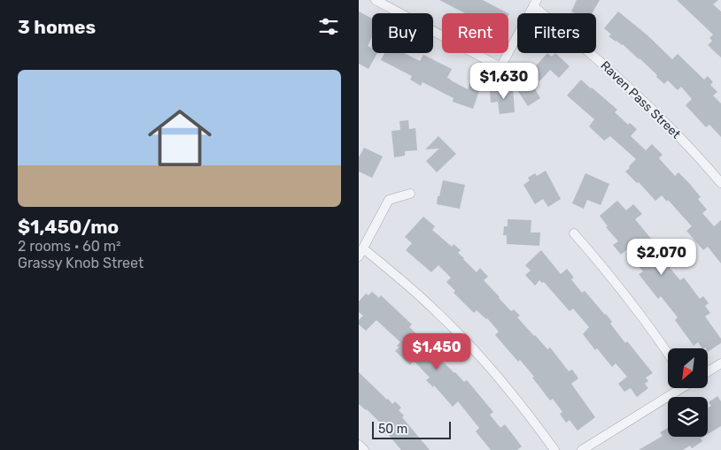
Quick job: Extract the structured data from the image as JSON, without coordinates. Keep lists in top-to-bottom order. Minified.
{"streets":{"street":["Raven Pass Street"]},"scale_bar":"50 m","north":"bottom left","page":{"heading":"3 homes","chip":["Buy","Rent","Filters"],"list":[{"name":"$1,450/mo","note":"2 rooms · 60 m² · Grassy Knob Street"}],"price":["$1,630","$2,070","$1,450"],"scale":"50 m"}}
